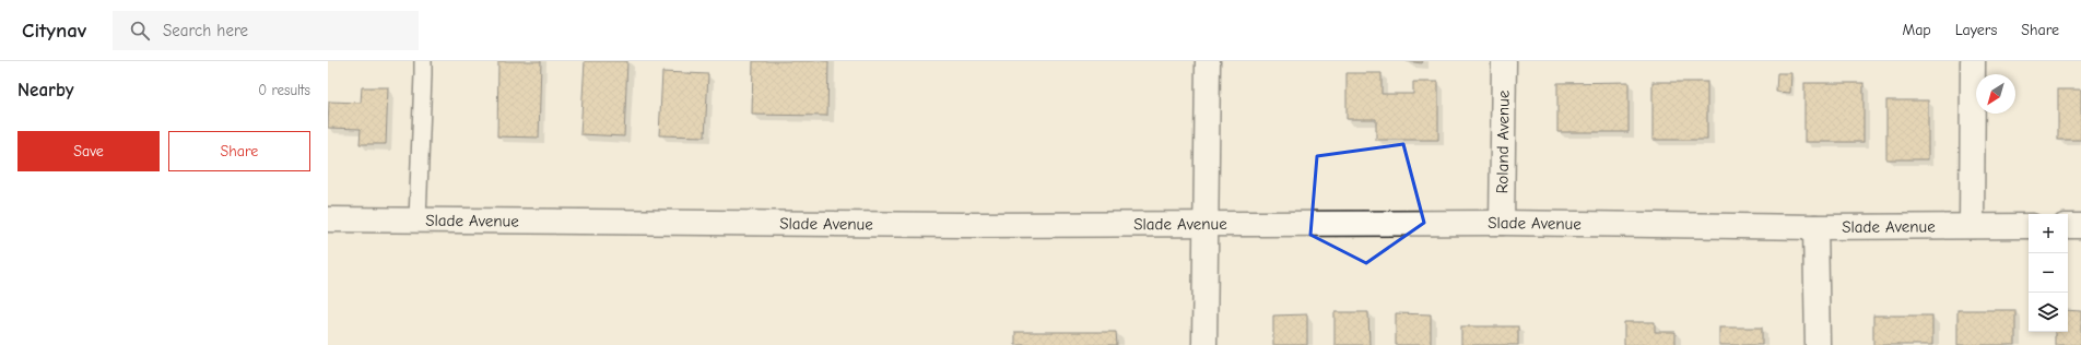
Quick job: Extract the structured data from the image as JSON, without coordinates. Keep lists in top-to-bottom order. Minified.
{"streets":{"street":["Roland Avenue","Slade Avenue"]},"crossings":[["Roland Avenue","Slade Avenue"]],"north":"bottom left","page":{"header":"Citynav","search":"Search here","nav":["Map","Layers","Share"],"heading":["Nearby","0 results"],"buttons":["Save","Share"],"map_buttons":["+","−"]}}
